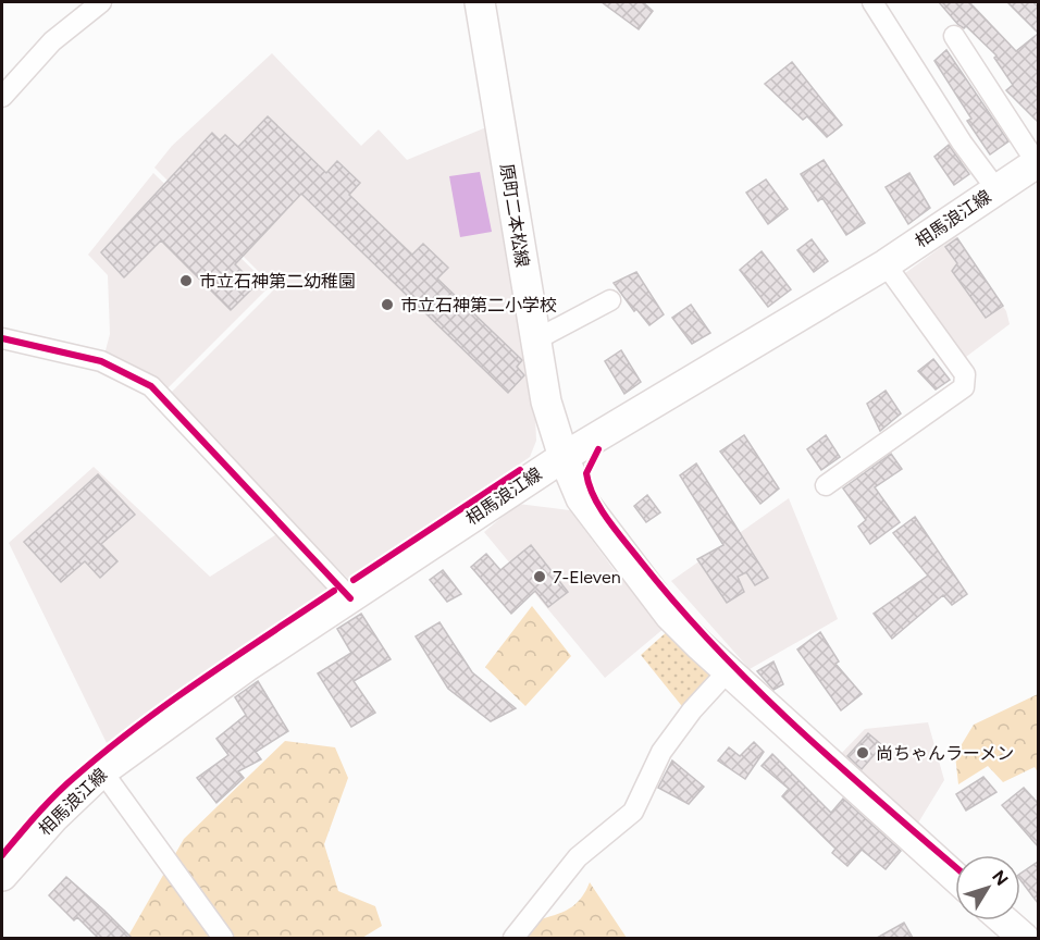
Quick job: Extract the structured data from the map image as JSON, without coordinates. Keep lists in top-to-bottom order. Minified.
{"streets":{"main road":["原町二本松線","相馬浪江線"]},"crossings":[["原町二本松線","相馬浪江線"]],"places":["市立石神第二幼稚園","市立石神第二小学校","7-Eleven","尚ちゃんラーメン"],"north":"top right"}
